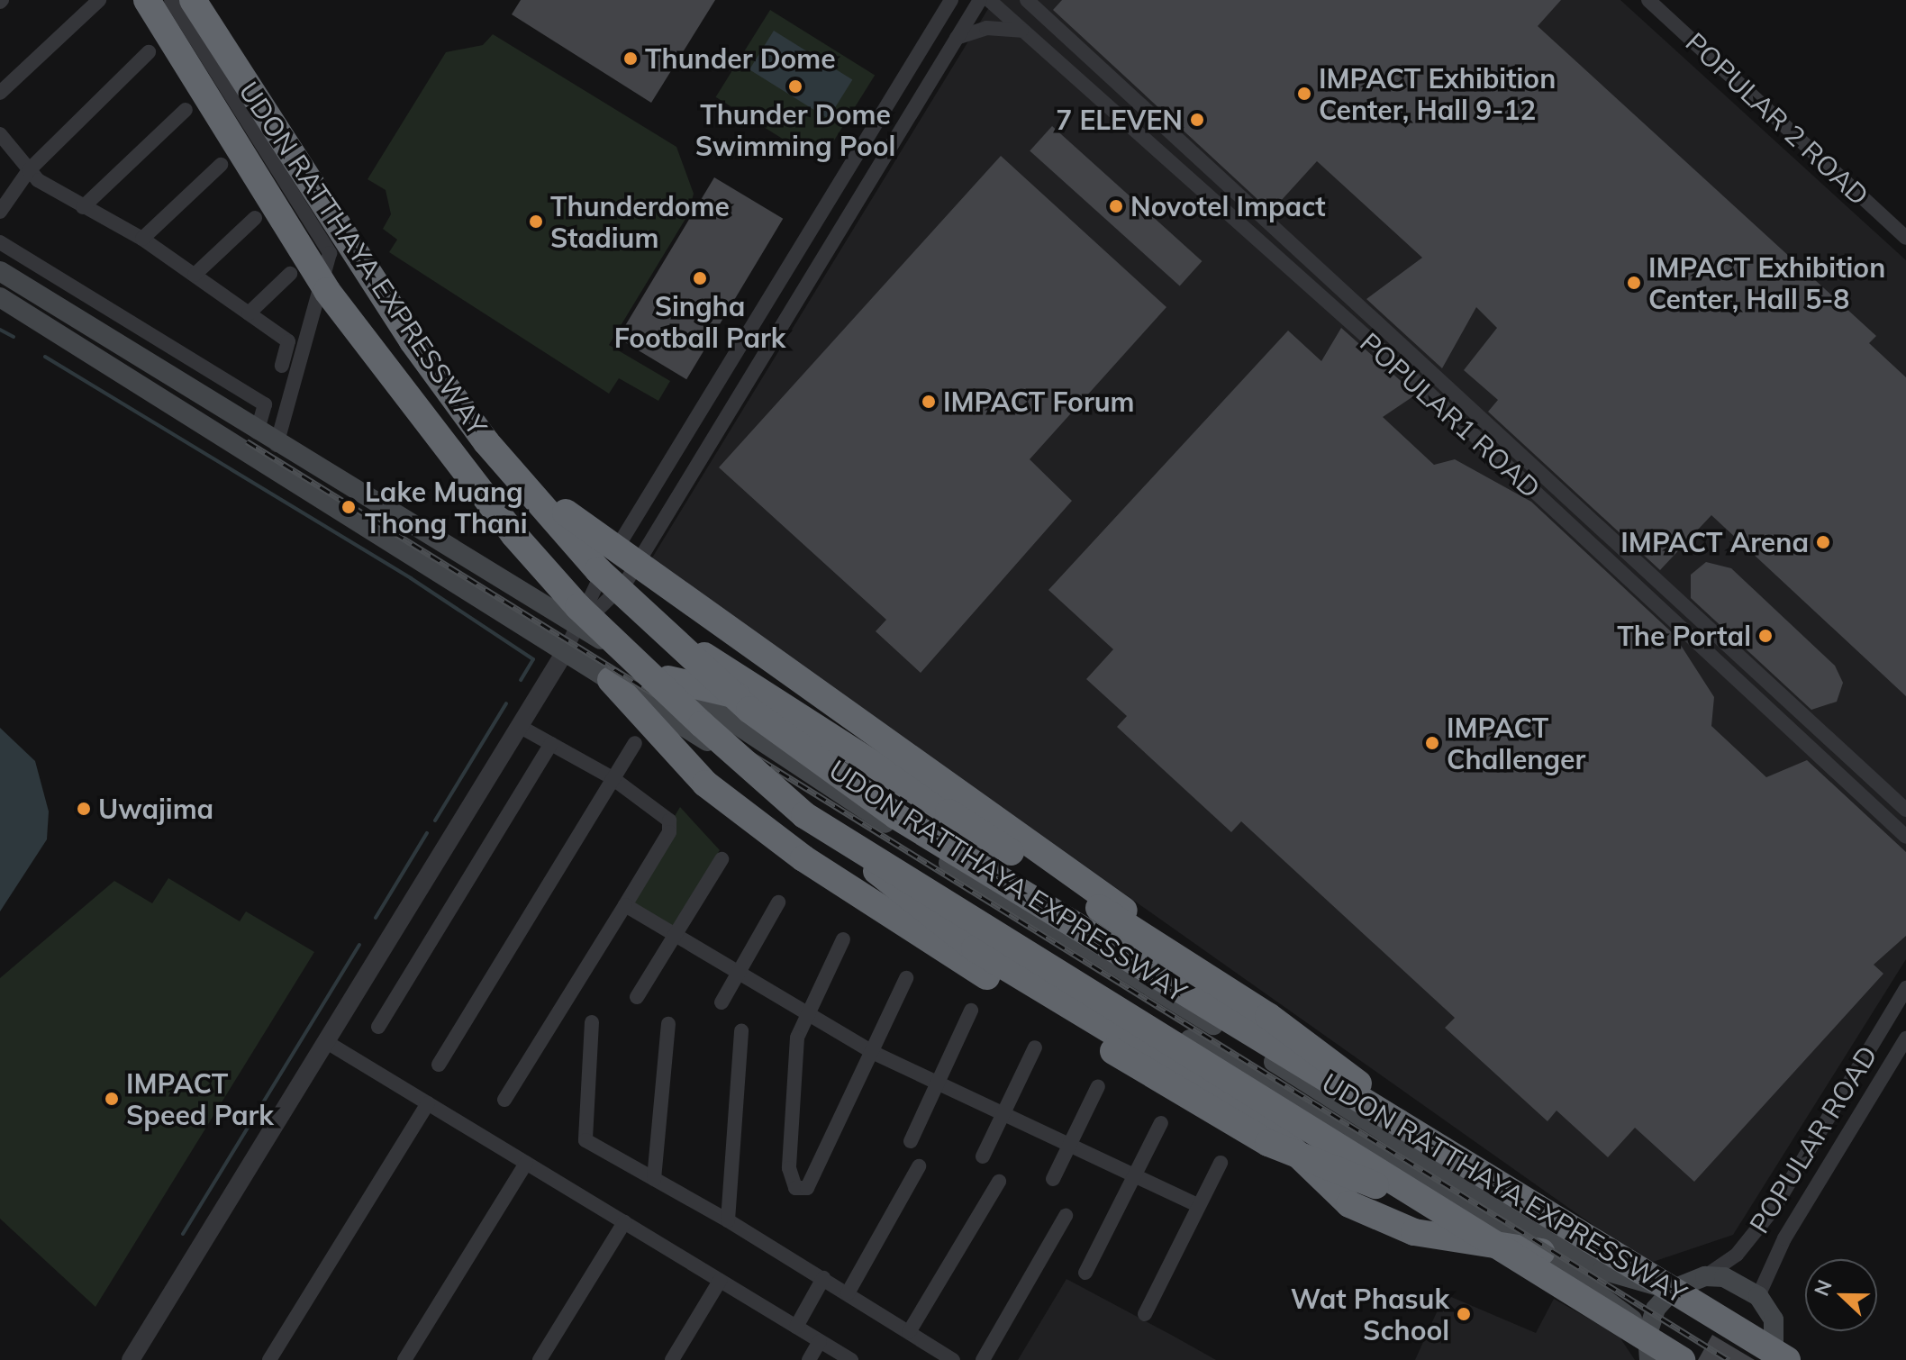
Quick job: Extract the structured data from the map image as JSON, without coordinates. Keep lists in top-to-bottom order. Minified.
{"streets":{"highway":["UDON RATTHAYA EXPRESSWAY"],"street":["POPULAR 2 ROAD","POPULAR1 ROAD","POPULAR ROAD"]},"places":["Thunder Dome","Thunder Dome Swimming Pool","IMPACT Exhibition Center, Hall 9-12","7 ELEVEN","Novotel Impact","Thunderdome Stadium","Singha Football Park","IMPACT Exhibition Center, Hall 5-8","IMPACT Forum","Lake Muang Thong Thani","IMPACT Arena","The Portal","IMPACT Challenger","Uwajima","IMPACT Speed Park","Wat Phasuk School"],"north":"left"}
